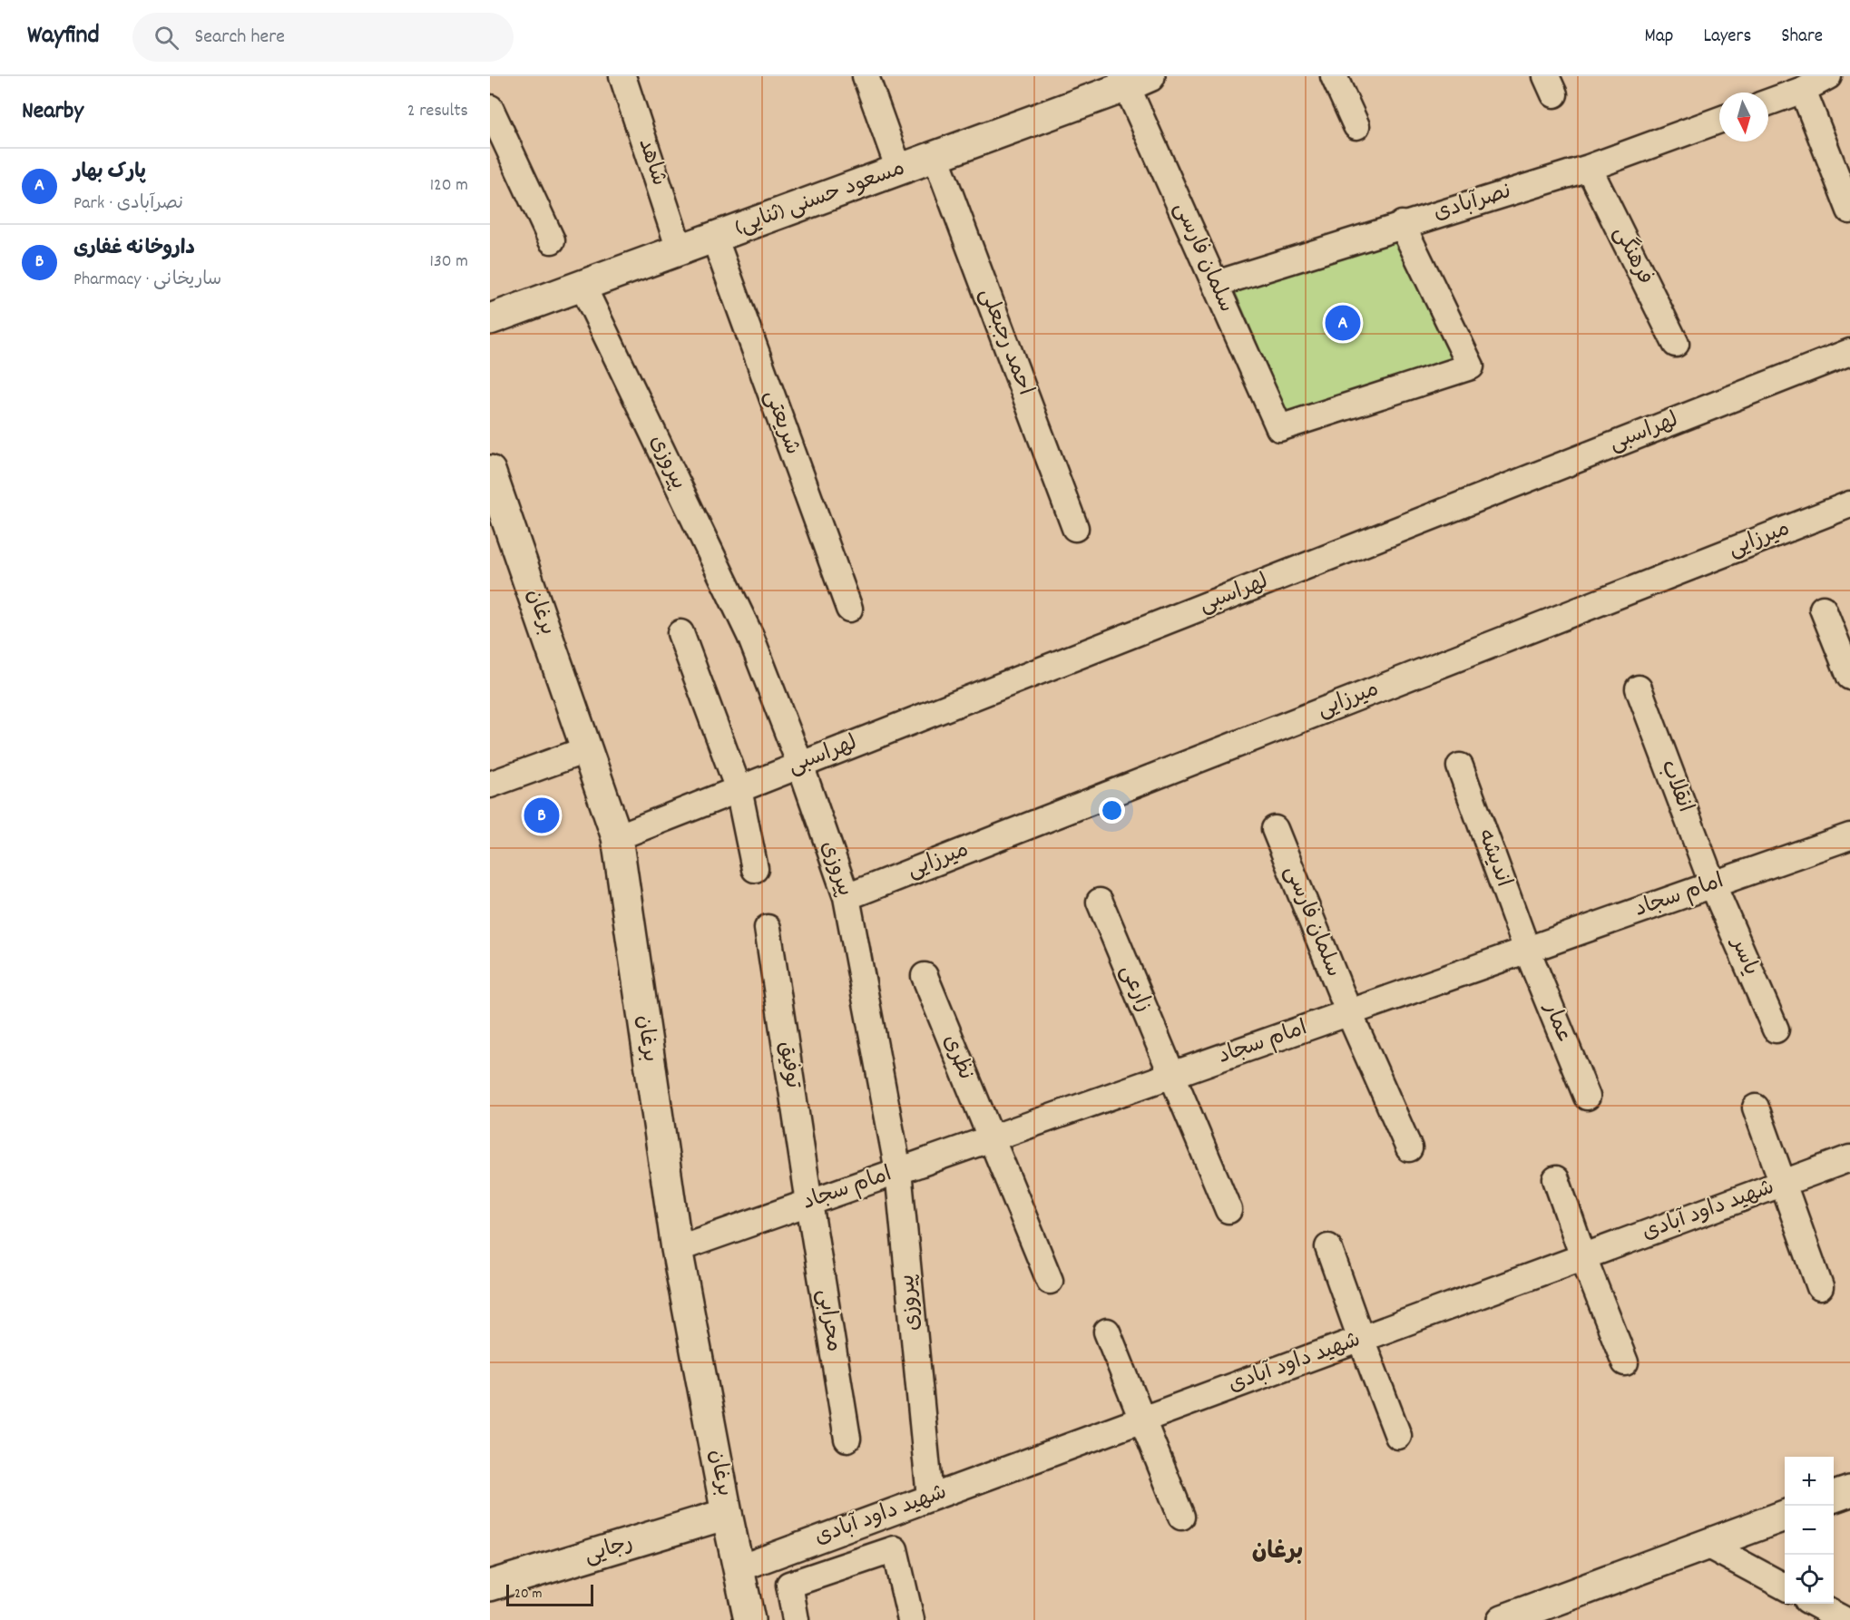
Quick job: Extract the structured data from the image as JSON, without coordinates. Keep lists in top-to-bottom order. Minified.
{"streets":{"main road":["مسعود حسنی (ثنایی)","برغان","رجایی"],"street":["شاهد","نصرآبادی","فرهنگی","سلمان فارسی","احمد رجبعلی","شریعتی","لهراسبی","پیروزی","میرزایی","انقلاب","اندیشه","امام سجاد","یاسر","زارعی","عمار","نظری","توفیق","شهید داود آبادی","محرابی"]},"crossings":[["شاهد","مسعود حسنی (ثنایی)"],["مسعود حسنی (ثنایی)","سلمان فارسی"],["مسعود حسنی (ثنایی)","احمد رجبعلی"],["مسعود حسنی (ثنایی)","شریعتی"],["مسعود حسنی (ثنایی)","پیروزی"],["نصرآبادی","فرهنگی"],["نصرآبادی","سلمان فارسی"],["سلمان فارسی","امام سجاد"],["لهراسبی","پیروزی"],["لهراسبی","برغان"],["پیروزی","میرزایی"],["پیروزی","امام سجاد"],["پیروزی","شهید داود آبادی"],["برغان","امام سجاد"],["برغان","شهید داود آبادی"],["برغان","رجایی"],["انقلاب","امام سجاد"],["انقلاب","یاسر"],["اندیشه","امام سجاد"],["اندیشه","عمار"],["امام سجاد","یاسر"],["امام سجاد","زارعی"],["امام سجاد","عمار"],["امام سجاد","نظری"],["امام سجاد","توفیق"],["امام سجاد","محرابی"],["توفیق","محرابی"]],"districts":["برغان"],"scale_bar":"20 m","north":"bottom","page":{"header":"Wayfind","search":"Search here","nav":["Map","Layers","Share"],"heading":["Nearby","2 results"],"list":[{"mark":"A","name":"پارک‌ بهار","note":"Park · نصرآبادی","value":"120 m"},{"mark":"B","name":"داروخانه غفاری","note":"Pharmacy · ساریخانی","value":"130 m"}],"pins":["A","B"],"map_buttons":["+","−"],"scale":"20 m"}}
